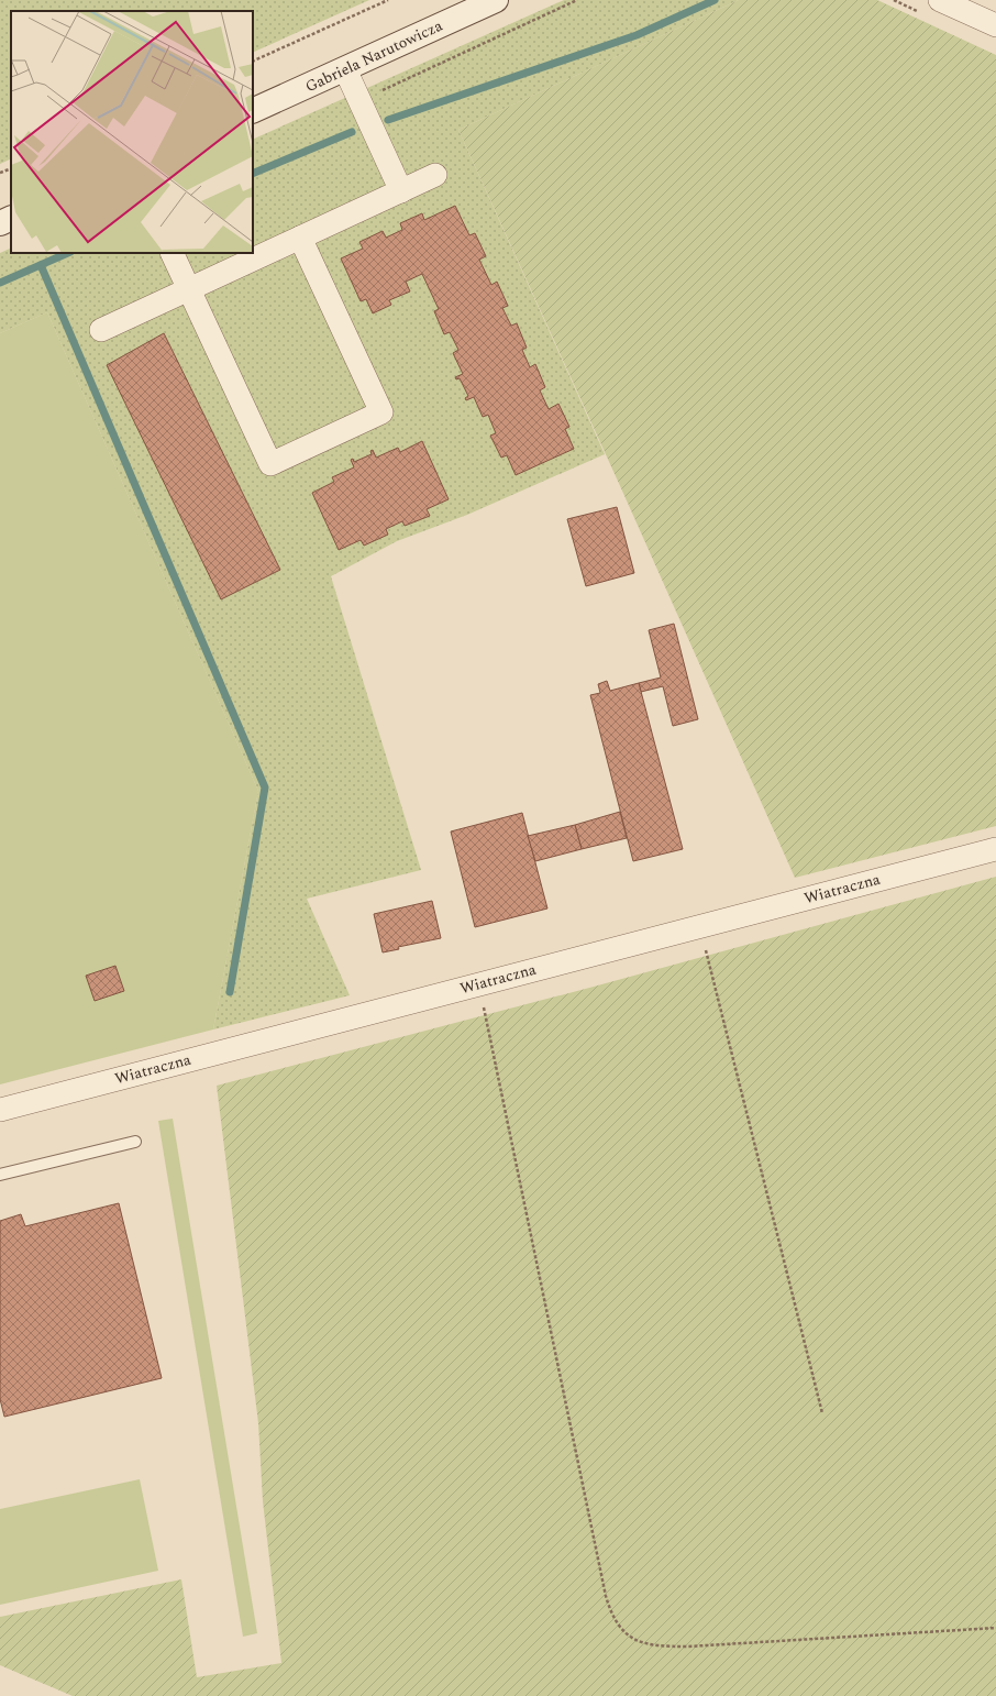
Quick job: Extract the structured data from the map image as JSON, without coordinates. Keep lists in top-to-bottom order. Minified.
{"streets":{"main road":["Gabriela Narutowicza"],"street":["Wiatraczna"]}}
